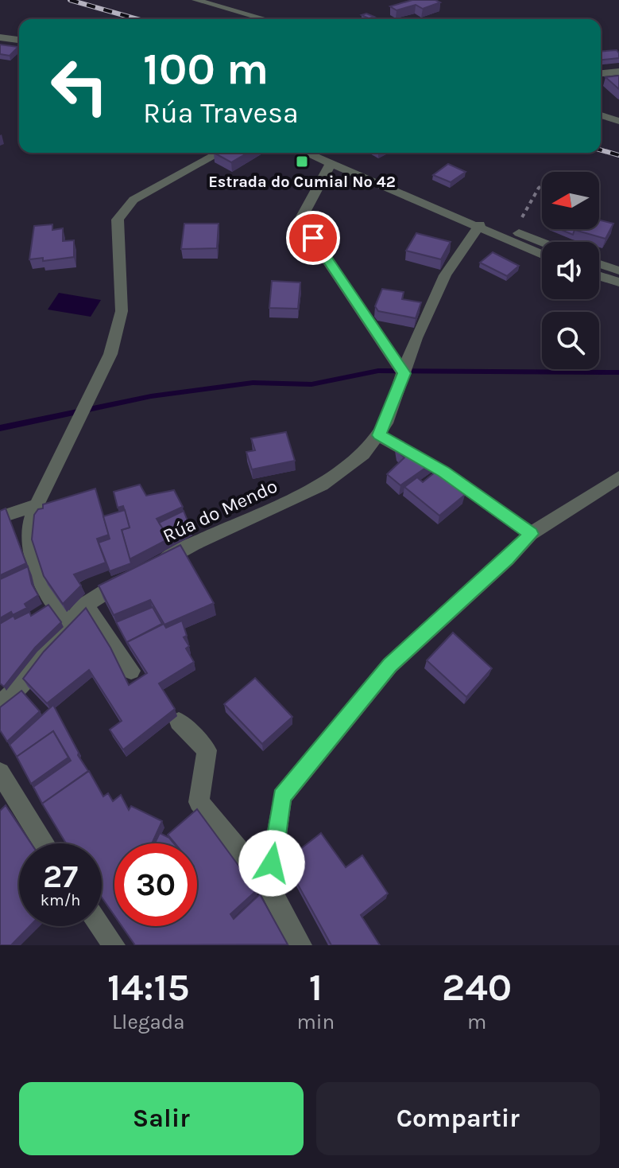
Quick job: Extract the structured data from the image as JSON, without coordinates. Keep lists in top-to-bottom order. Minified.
{"streets":{"street":["Rúa do Mendo"]},"places":{"transit":["Estrada do Cumial Nº 42"]},"north":"left","page":{"turn":["100 m","Rúa Travesa"],"speed":"27 km/h","limit":"30","eta":["14:15","Llegada","1","min","240","m"],"buttons":["Salir","Compartir"]}}
